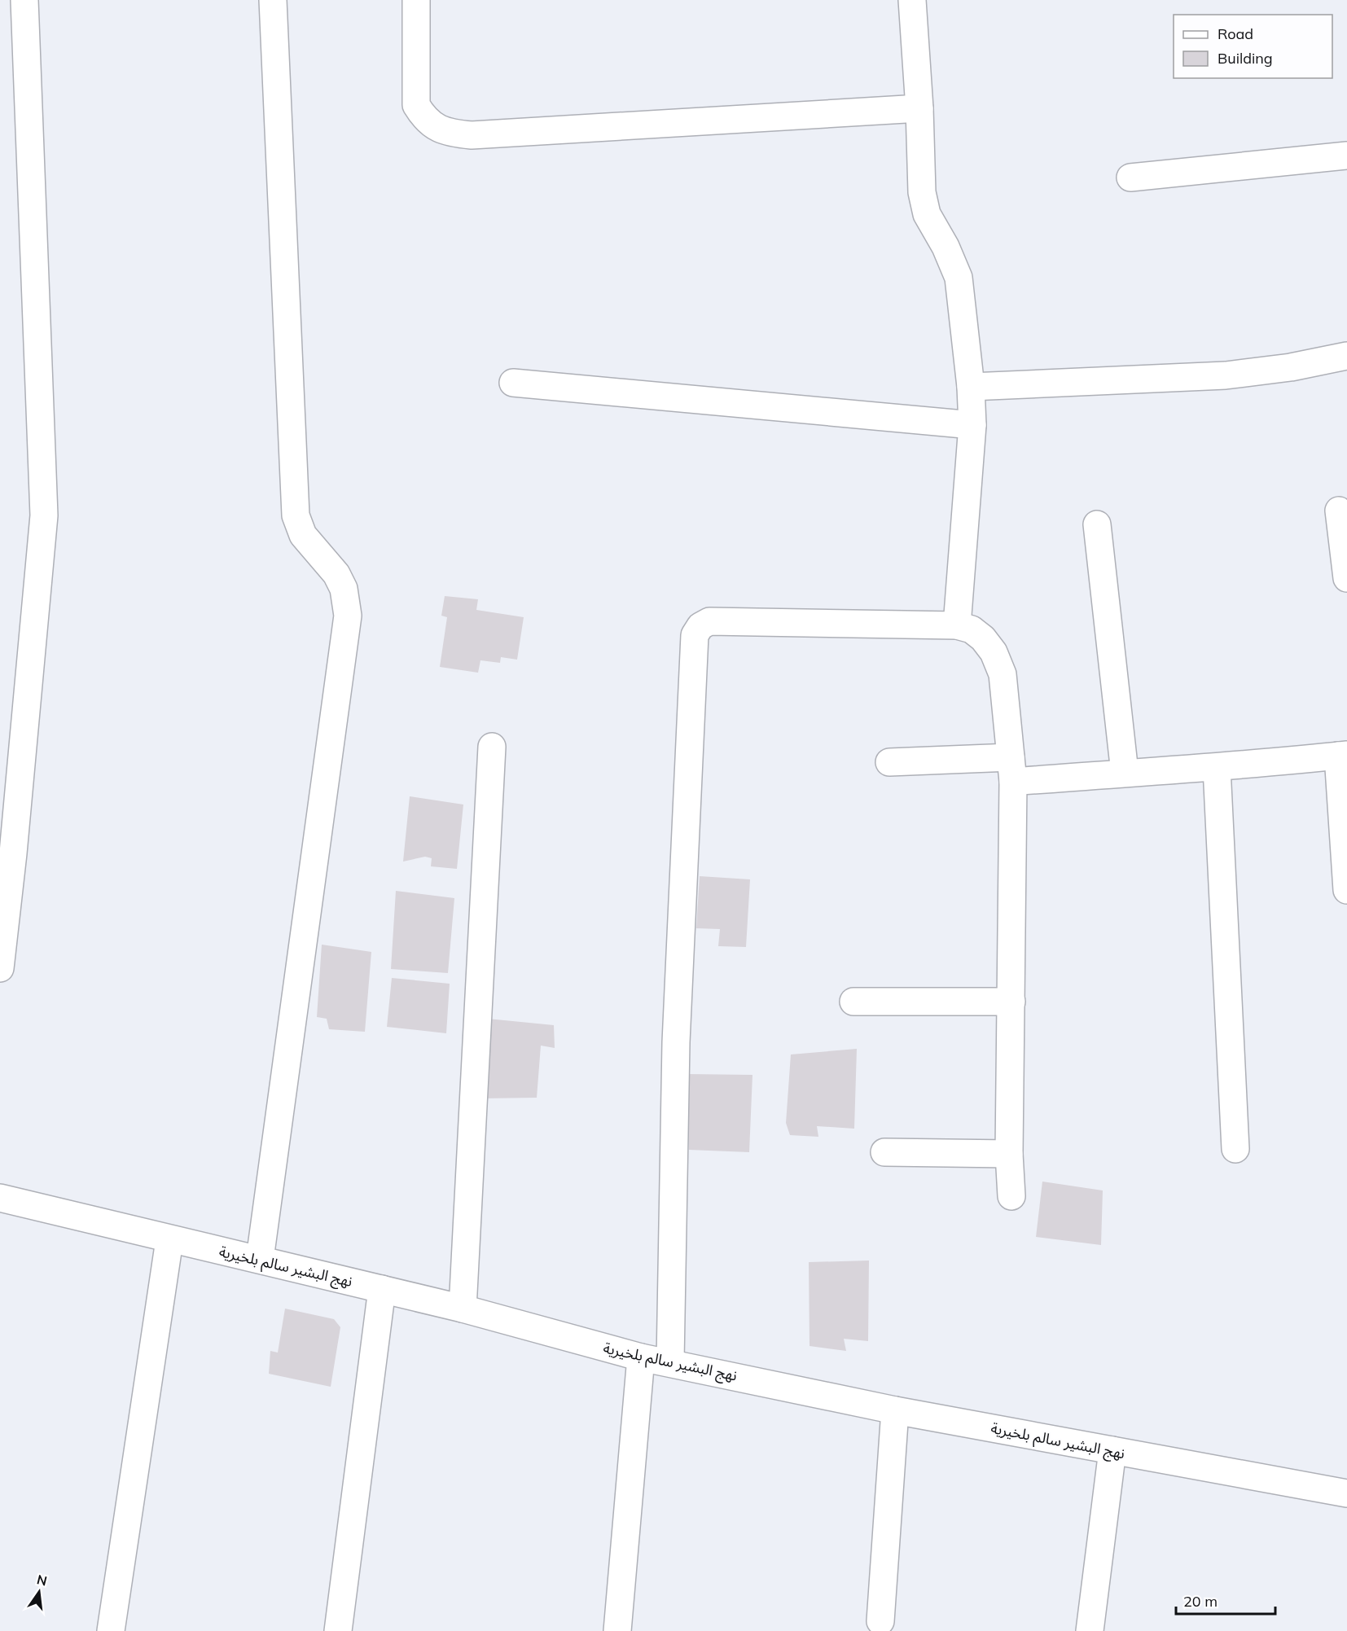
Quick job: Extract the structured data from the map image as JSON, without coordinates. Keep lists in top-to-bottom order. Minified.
{"streets":{"street":["نهج البشير سالم بلخيرية"]},"legend":["Road","Building"],"scale_bar":"20 m","north":"top"}
